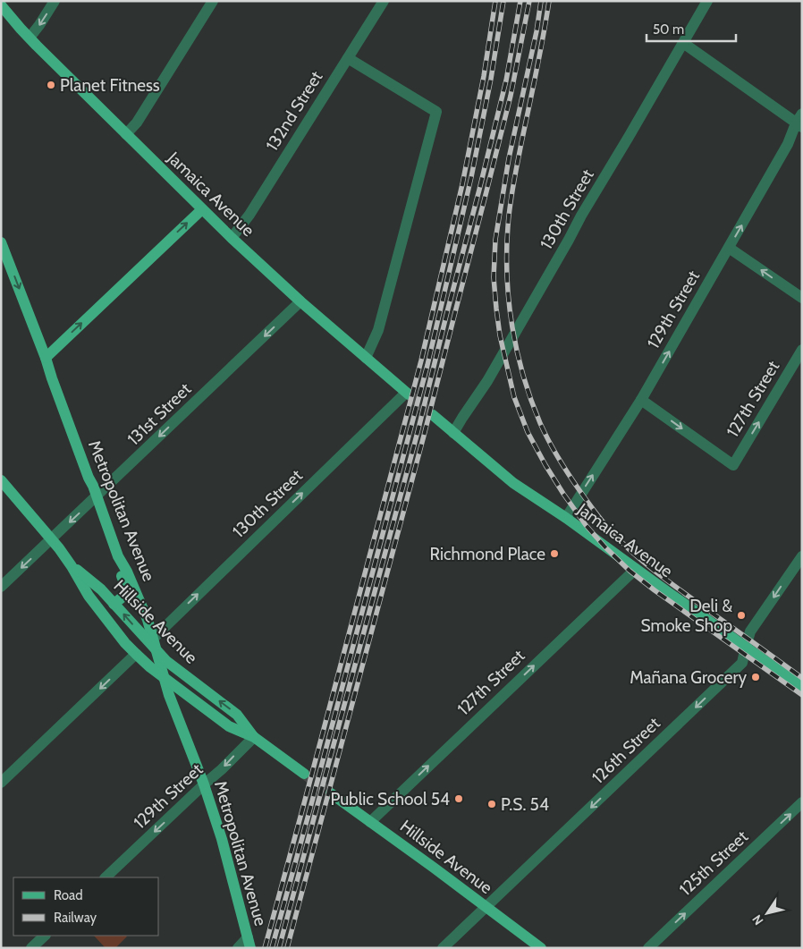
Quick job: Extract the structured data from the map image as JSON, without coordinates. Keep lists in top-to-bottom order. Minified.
{"streets":{"main road":["Jamaica Avenue","Metropolitan Avenue","Hillside Avenue"],"street":["132nd Street","130th Street","129th Street","127th Street","131st Street","126th Street","125th Street"]},"crossings":[["132nd Street","Jamaica Avenue"],["Jamaica Avenue","130th Street"],["Jamaica Avenue","129th Street"],["Jamaica Avenue","127th Street"],["Jamaica Avenue","131st Street"],["Jamaica Avenue","126th Street"],["130th Street","Metropolitan Avenue"],["129th Street","127th Street"],["129th Street","Metropolitan Avenue"],["129th Street","Hillside Avenue"],["127th Street","Hillside Avenue"],["131st Street","Metropolitan Avenue"],["131st Street","Hillside Avenue"],["Metropolitan Avenue","Hillside Avenue"],["Hillside Avenue","126th Street"]],"one_way":["130th Street","127th Street","131st Street","126th Street","125th Street"],"places":["Planet Fitness","Richmond Place","Deli & Smoke Shop","Mañana Grocery","Public School 54","P.S. 54"],"legend":["Road","Railway"],"scale_bar":"50 m","north":"bottom left"}
